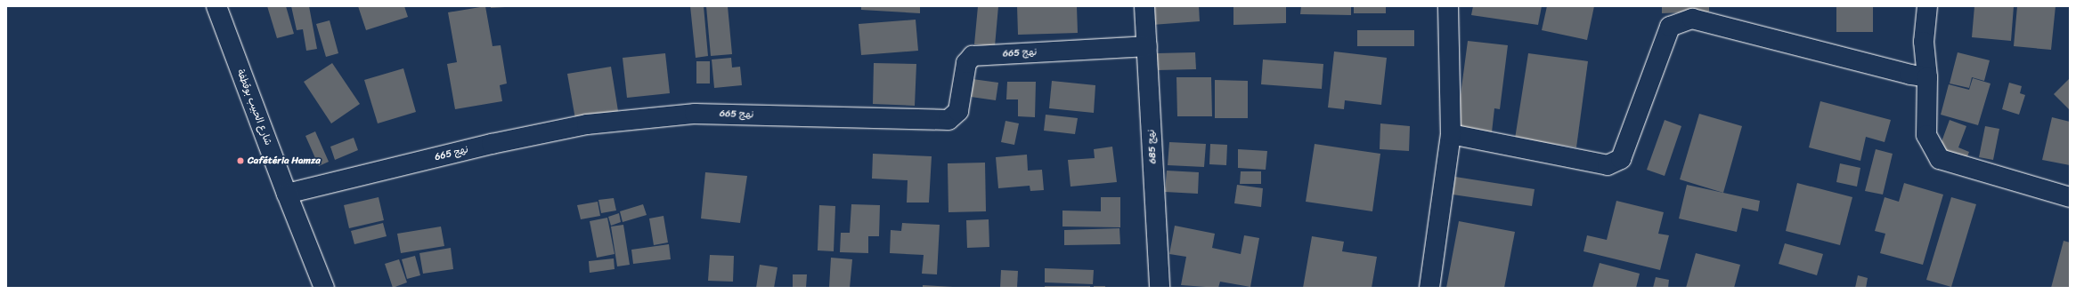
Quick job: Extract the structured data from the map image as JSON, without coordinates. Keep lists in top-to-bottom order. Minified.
{"streets":{"street":["نهج 665","شارع الحبيب بوقطفة","نهج 685"]},"crossings":[["نهج 665","شارع الحبيب بوقطفة"],["نهج 665","نهج 685"]],"places":["Cafétéria Hamza"]}
